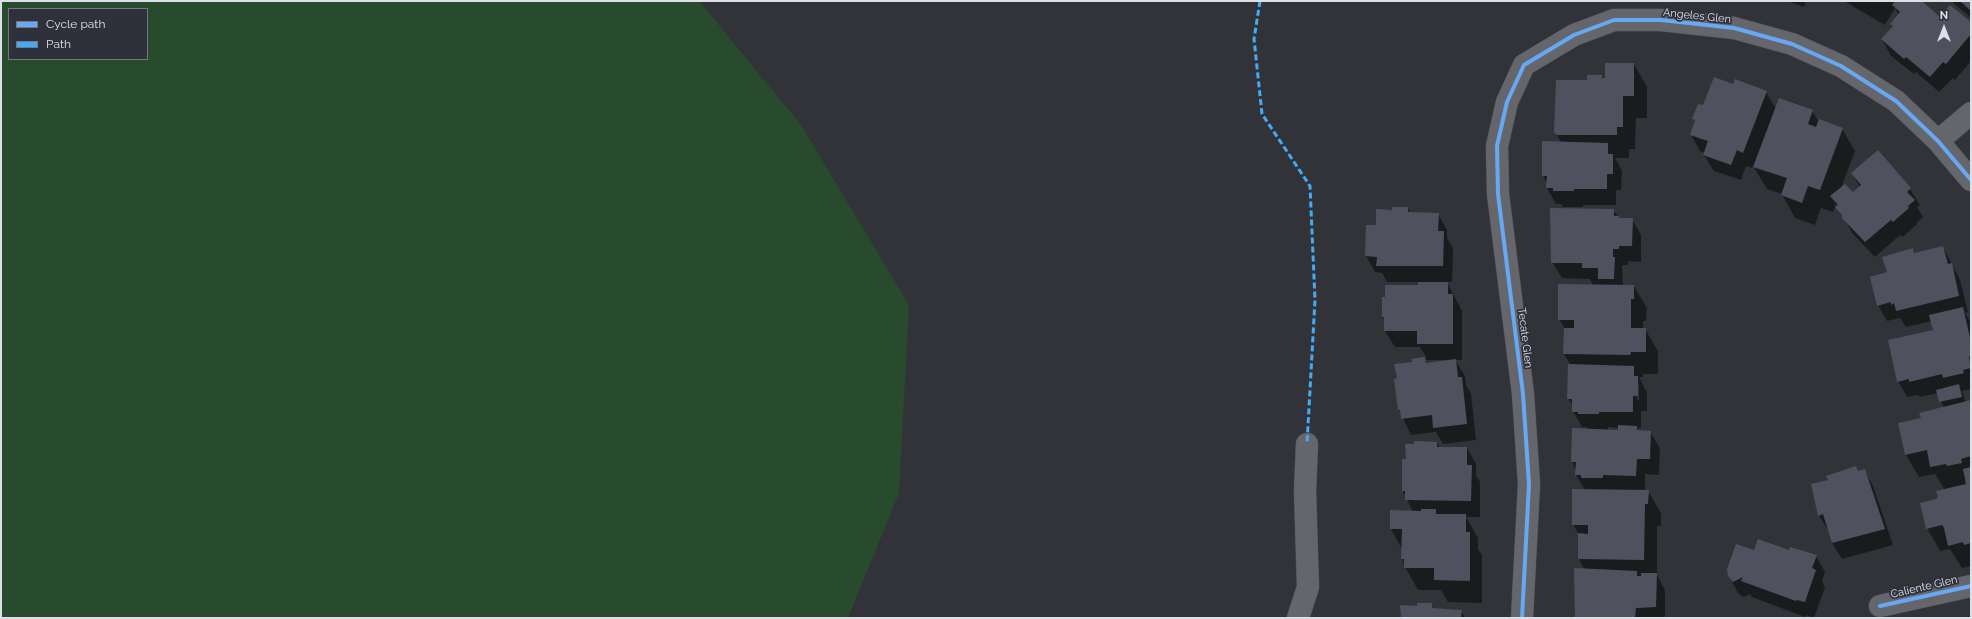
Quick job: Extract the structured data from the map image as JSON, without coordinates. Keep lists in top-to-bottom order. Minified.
{"streets":{"street":["Angeles Glen","Tecate Glen","Caliente Glen"]},"crossings":[["Angeles Glen","Tecate Glen"]],"legend":["Cycle path","Path"],"north":"top"}
